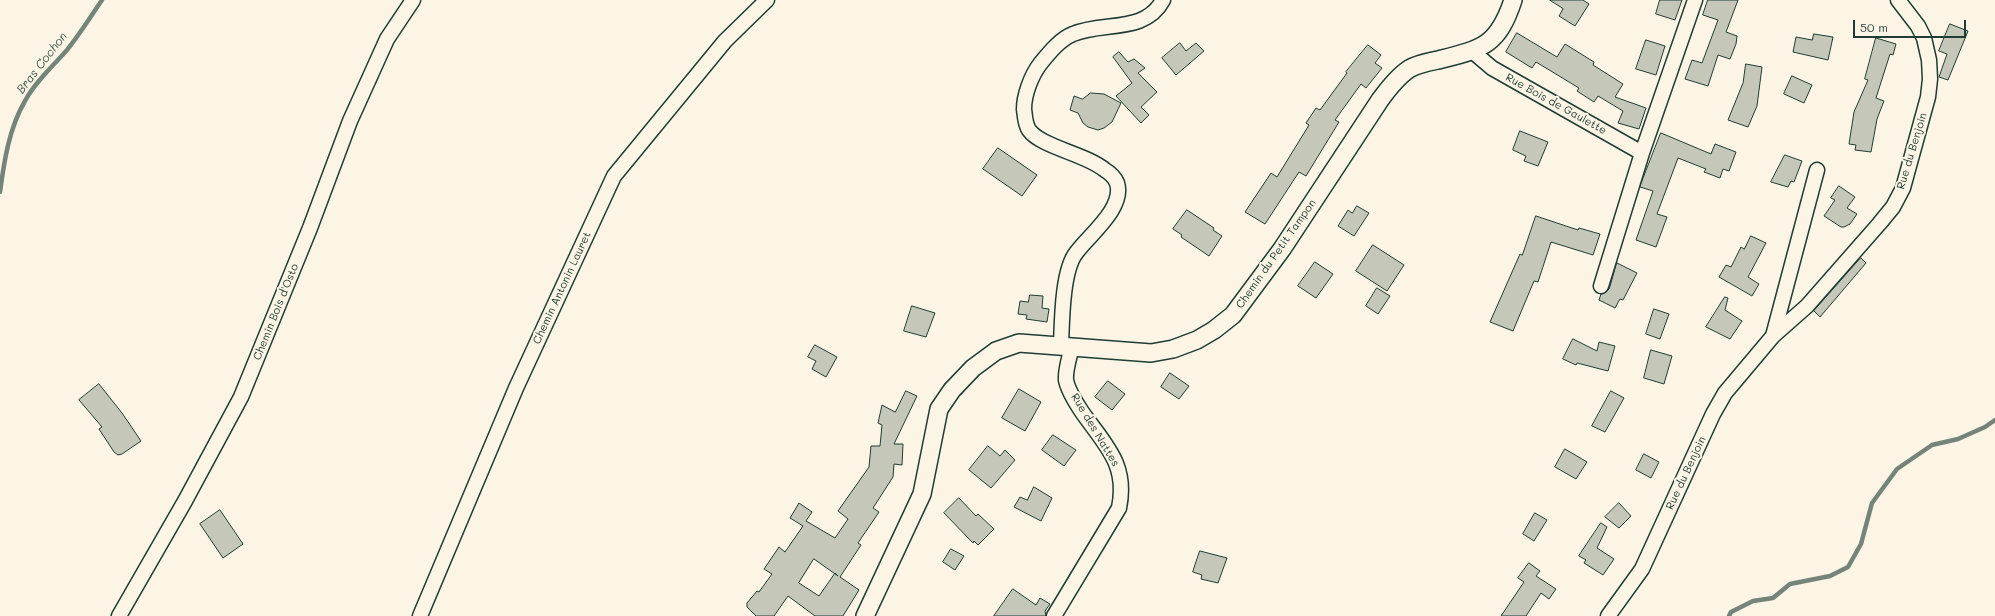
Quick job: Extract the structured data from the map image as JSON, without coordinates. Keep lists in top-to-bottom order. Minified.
{"streets":{"street":["Rue Bois de Gaulette","Rue du Benjoin","Chemin du Petit Tampon","Chemin Antonin Lauret","Chemin Bois d'Osto","Rue des Nattes"]},"crossings":[["Rue Bois de Gaulette","Chemin du Petit Tampon"],["Chemin du Petit Tampon","Rue des Nattes"]],"water":["Bras Cochon"],"scale_bar":"50 m"}
